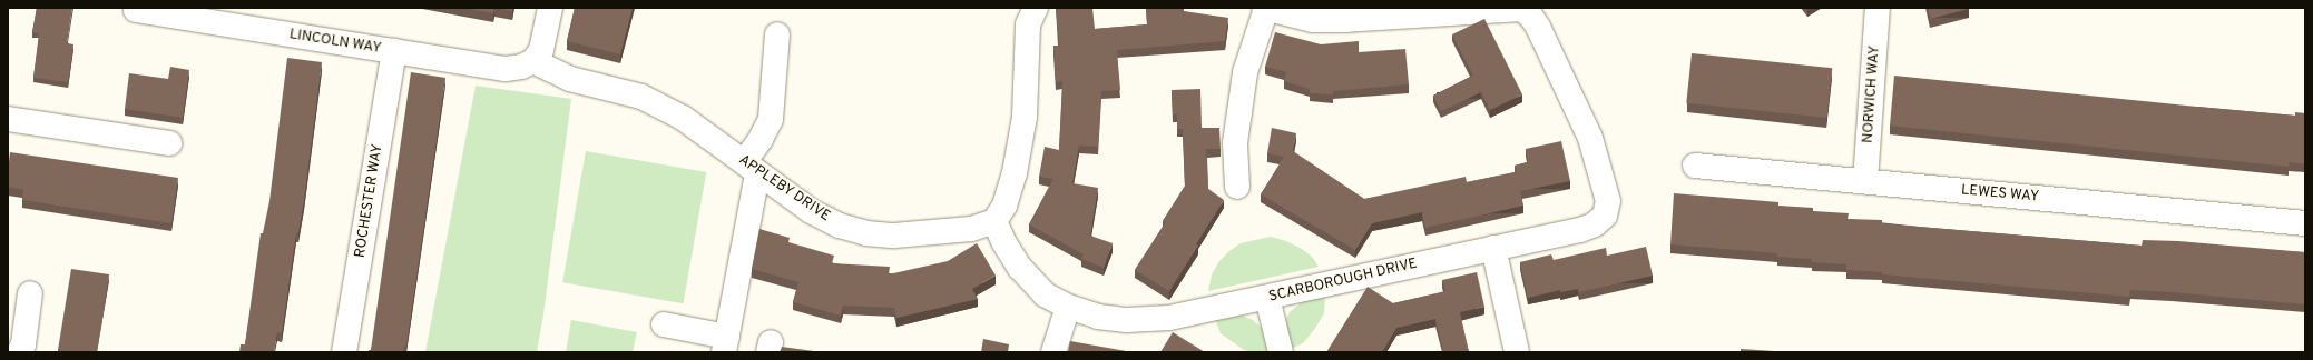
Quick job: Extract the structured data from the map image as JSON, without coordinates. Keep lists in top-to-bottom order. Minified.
{"streets":{"street":["LINCOLN WAY","NORWICH WAY","APPLEBY DRIVE","LEWES WAY","ROCHESTER WAY","SCARBOROUGH DRIVE"]},"crossings":[["LINCOLN WAY","APPLEBY DRIVE"],["LINCOLN WAY","ROCHESTER WAY"],["NORWICH WAY","LEWES WAY"],["APPLEBY DRIVE","SCARBOROUGH DRIVE"]]}
